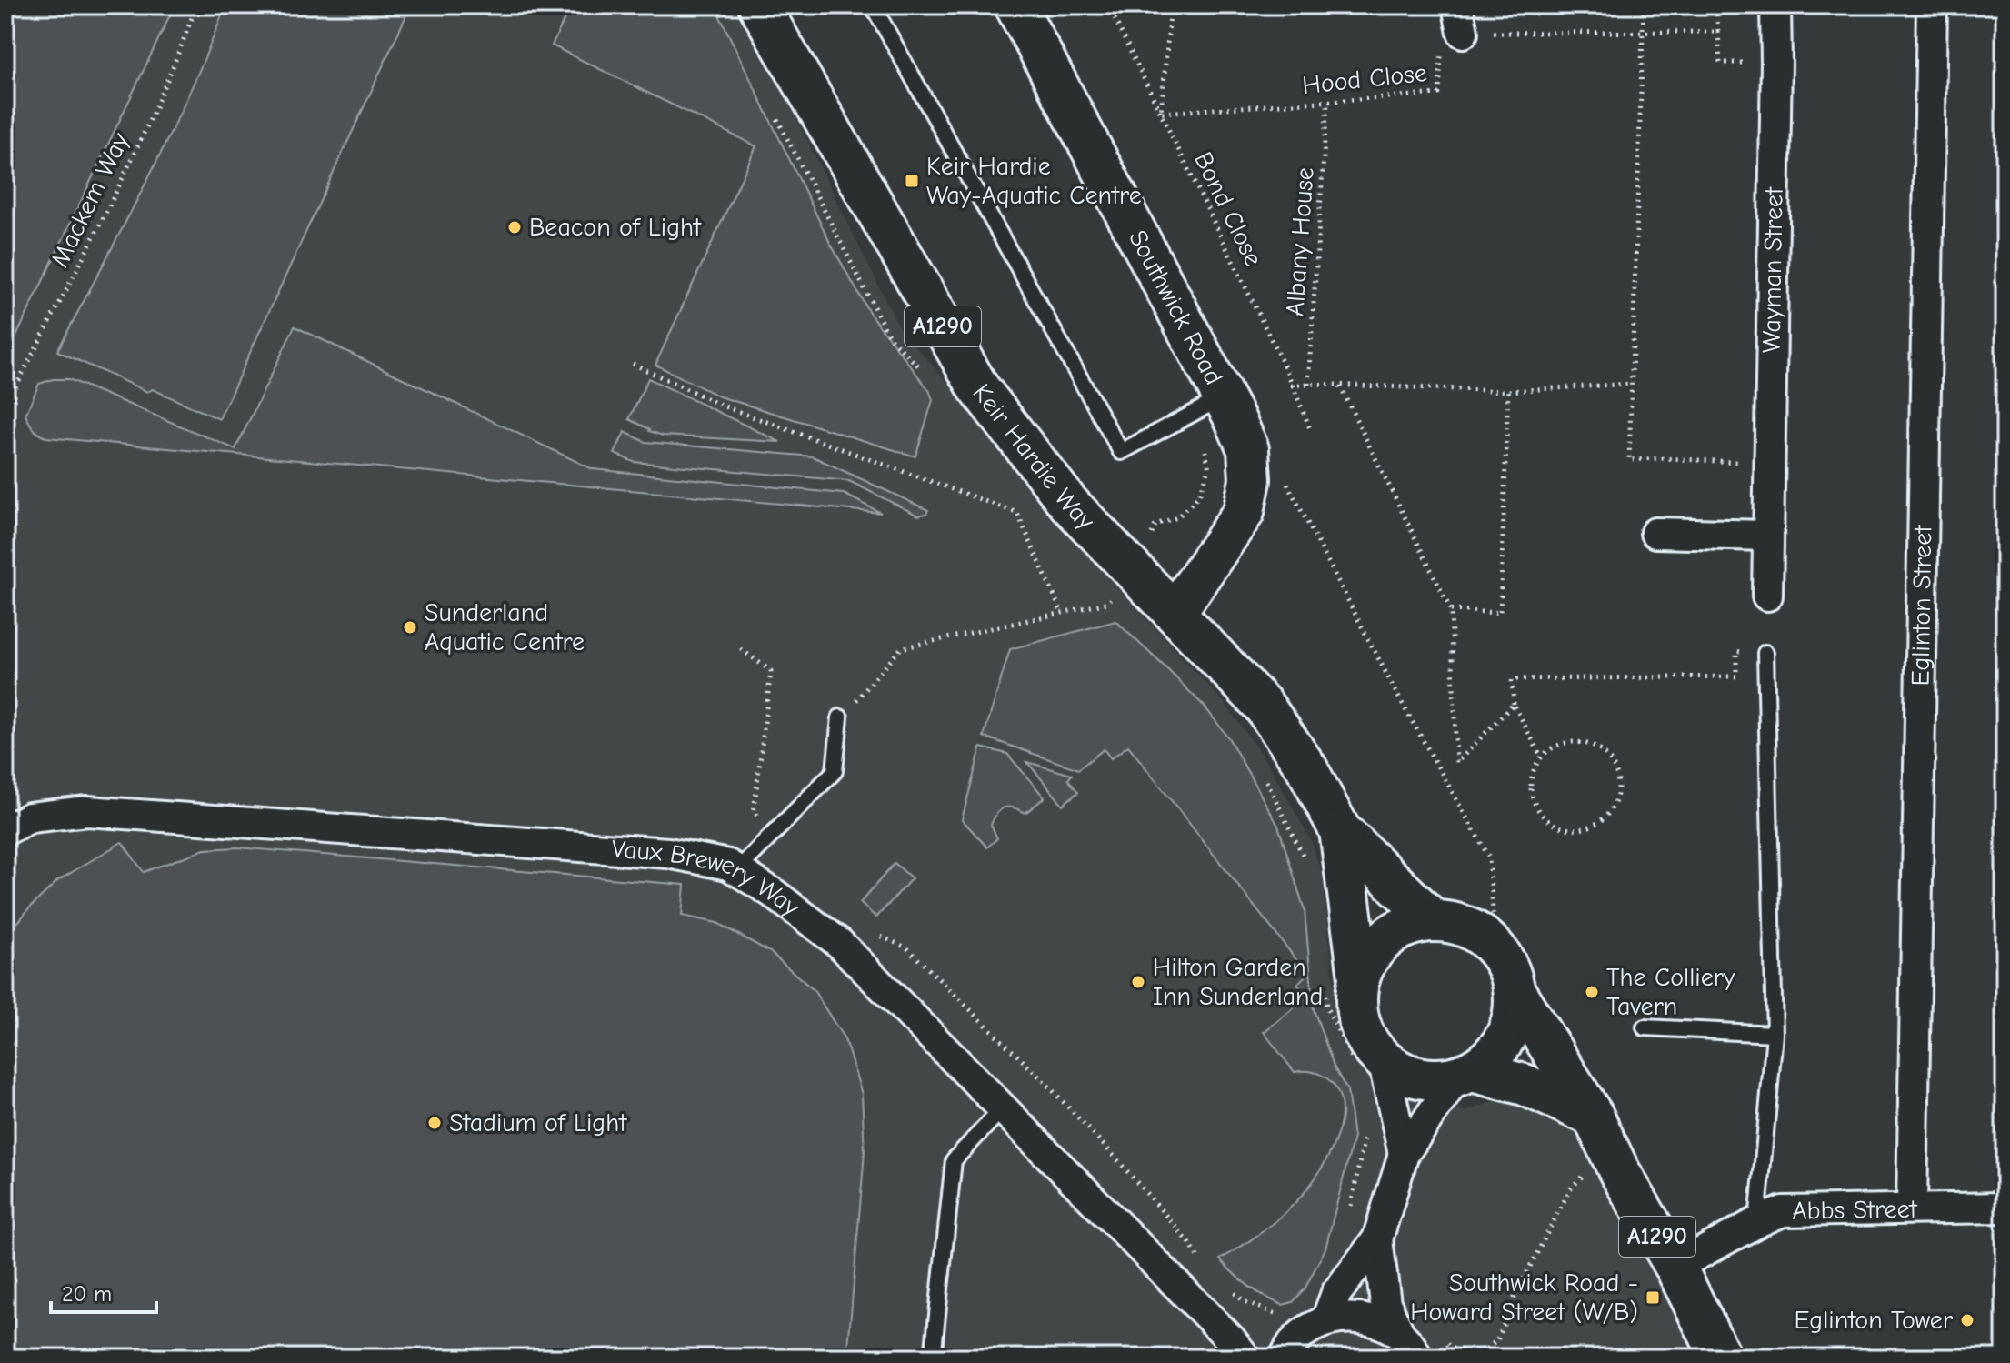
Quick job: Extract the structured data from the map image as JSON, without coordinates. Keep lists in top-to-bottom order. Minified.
{"streets":{"main road":["Southwick Road","A1290","Keir Hardie Way"],"street":["Wayman Street","Eglinton Street","Vaux Brewery Way","Abbs Street"],"path":["Hood Close","Mackem Way","Bond Close","Albany House"]},"crossings":[["Hood Close","Bond Close"],["Hood Close","Albany House"],["Southwick Road","Keir Hardie Way"],["A1290","Keir Hardie Way"],["A1290","Abbs Street"],["Eglinton Street","Abbs Street"]],"places":{"transit":["Keir Hardie Way-Aquatic Centre","Southwick Road - Howard Street (W/B)"],"other":["Beacon of Light","Sunderland Aquatic Centre","Hilton Garden Inn Sunderland","The Colliery Tavern","Stadium of Light","Eglinton Tower"]},"scale_bar":"20 m"}
